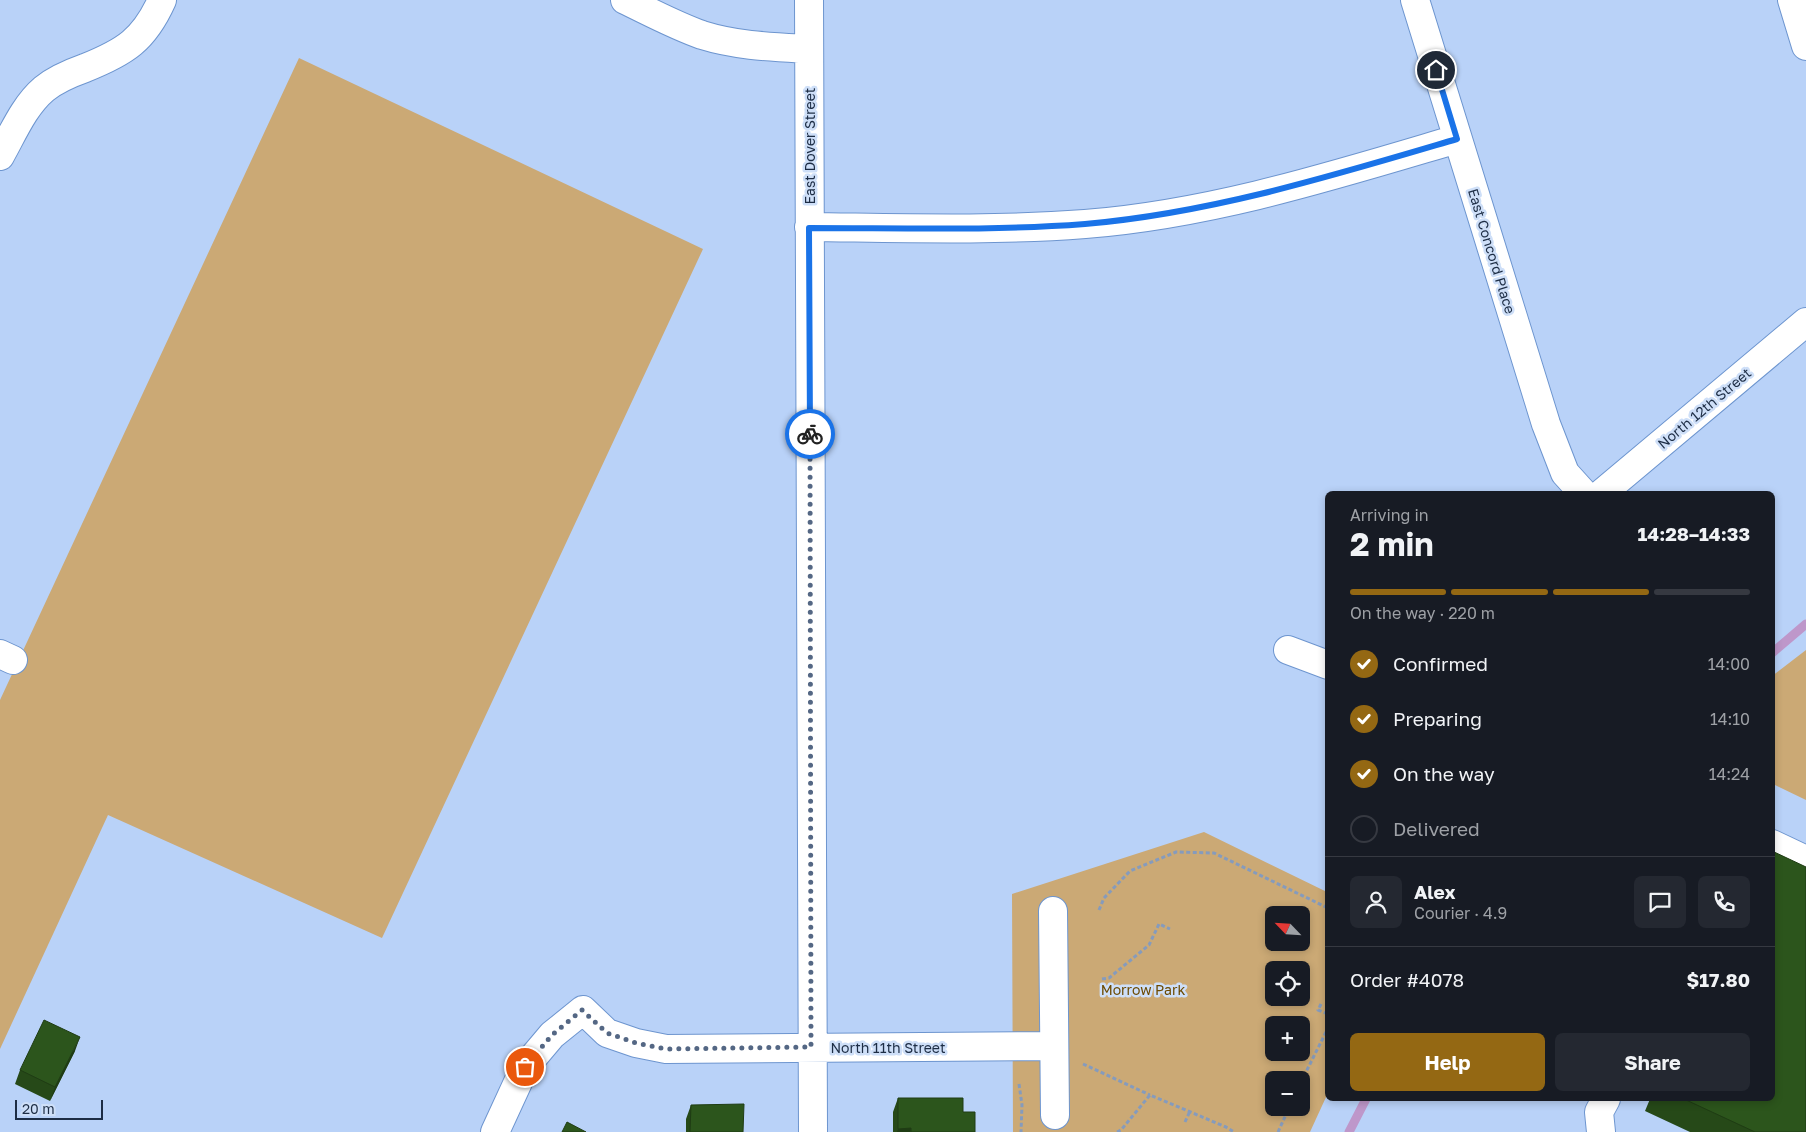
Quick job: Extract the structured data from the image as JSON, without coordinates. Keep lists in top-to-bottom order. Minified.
{"streets":{"street":["East Dover Street","East Concord Place","North 12th Street","North 11th Street"]},"crossings":[["East Dover Street","North 11th Street"]],"parks":["Morrow Park"],"scale_bar":"20 m","north":"top left","page":{"heading":["2 min","Arriving in","14:28–14:33"],"panel":["Alex","Courier · 4.9","Order #4078","$17.80"],"bar":"On the way · 220 m","list":[["Confirmed","14:00"],["Preparing","14:10"],["On the way","14:24"],"Delivered"],"map_buttons":["+","−"],"buttons":["Help","Share"],"scale":"20 m"}}
